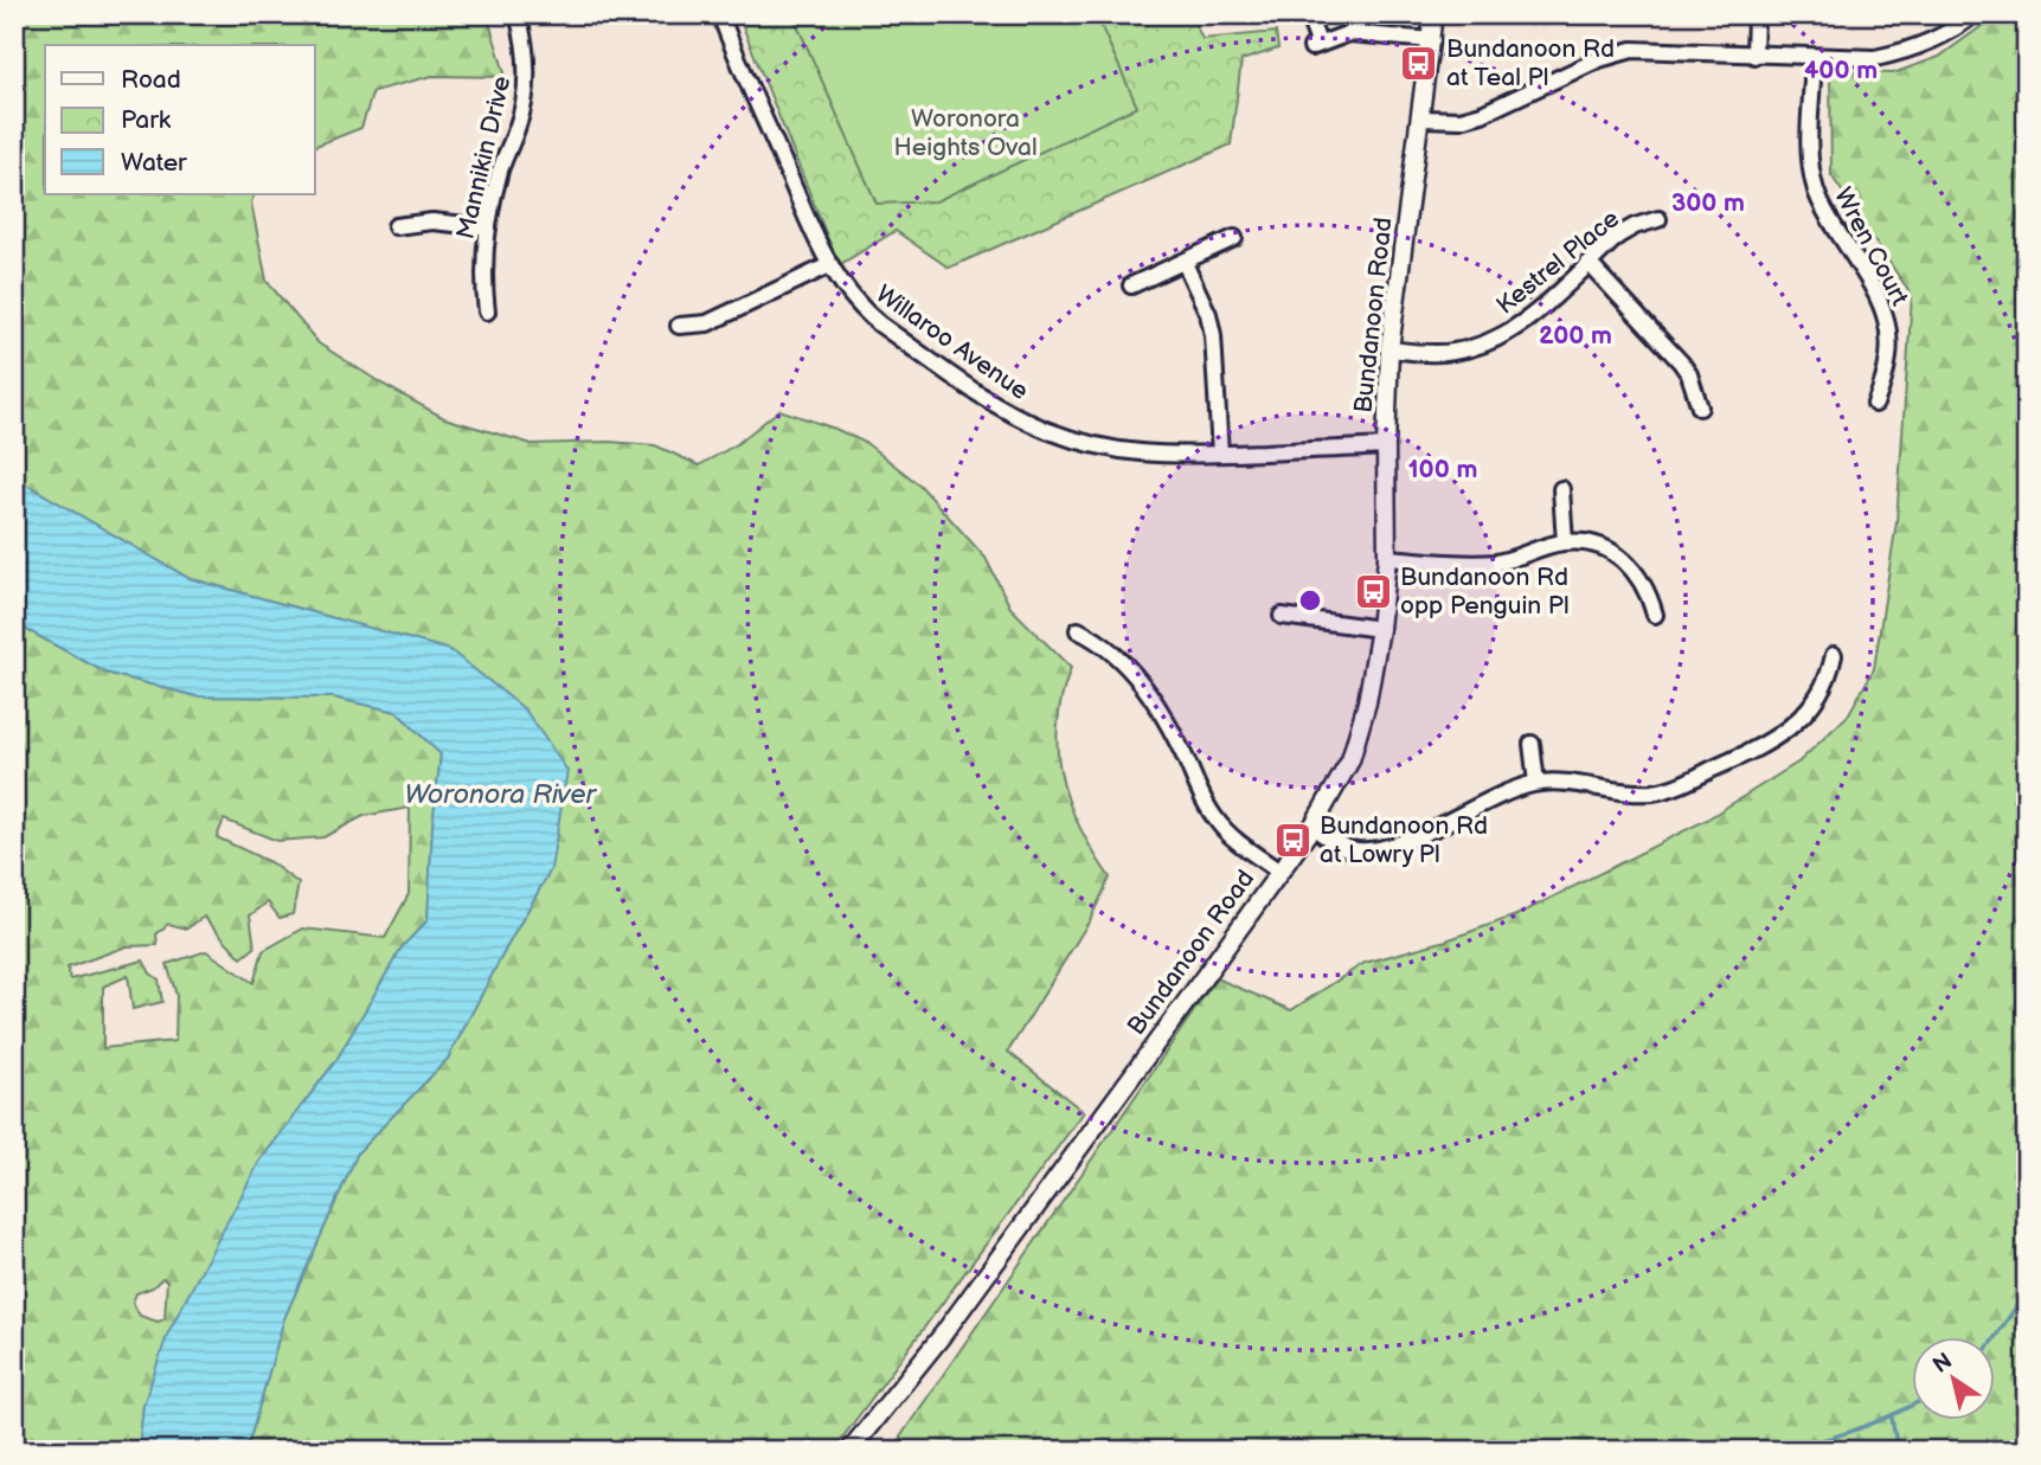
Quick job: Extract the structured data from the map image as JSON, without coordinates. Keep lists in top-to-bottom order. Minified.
{"streets":{"street":["Mannikin Drive","Wren Court","Kestrel Place","Bundanoon Road","Willaroo Avenue"]},"crossings":[["Kestrel Place","Bundanoon Road"],["Bundanoon Road","Willaroo Avenue"]],"water":["Woronora River"],"parks":["Woronora Heights Oval"],"places":{"bus stop":["Bundanoon Rd at Teal Pl","Bundanoon Rd opp Penguin Pl","Bundanoon Rd at Lowry Pl"]},"legend":["Road","Park","Water"],"north":"top left","rings":["400 m","300 m","200 m","100 m"]}
